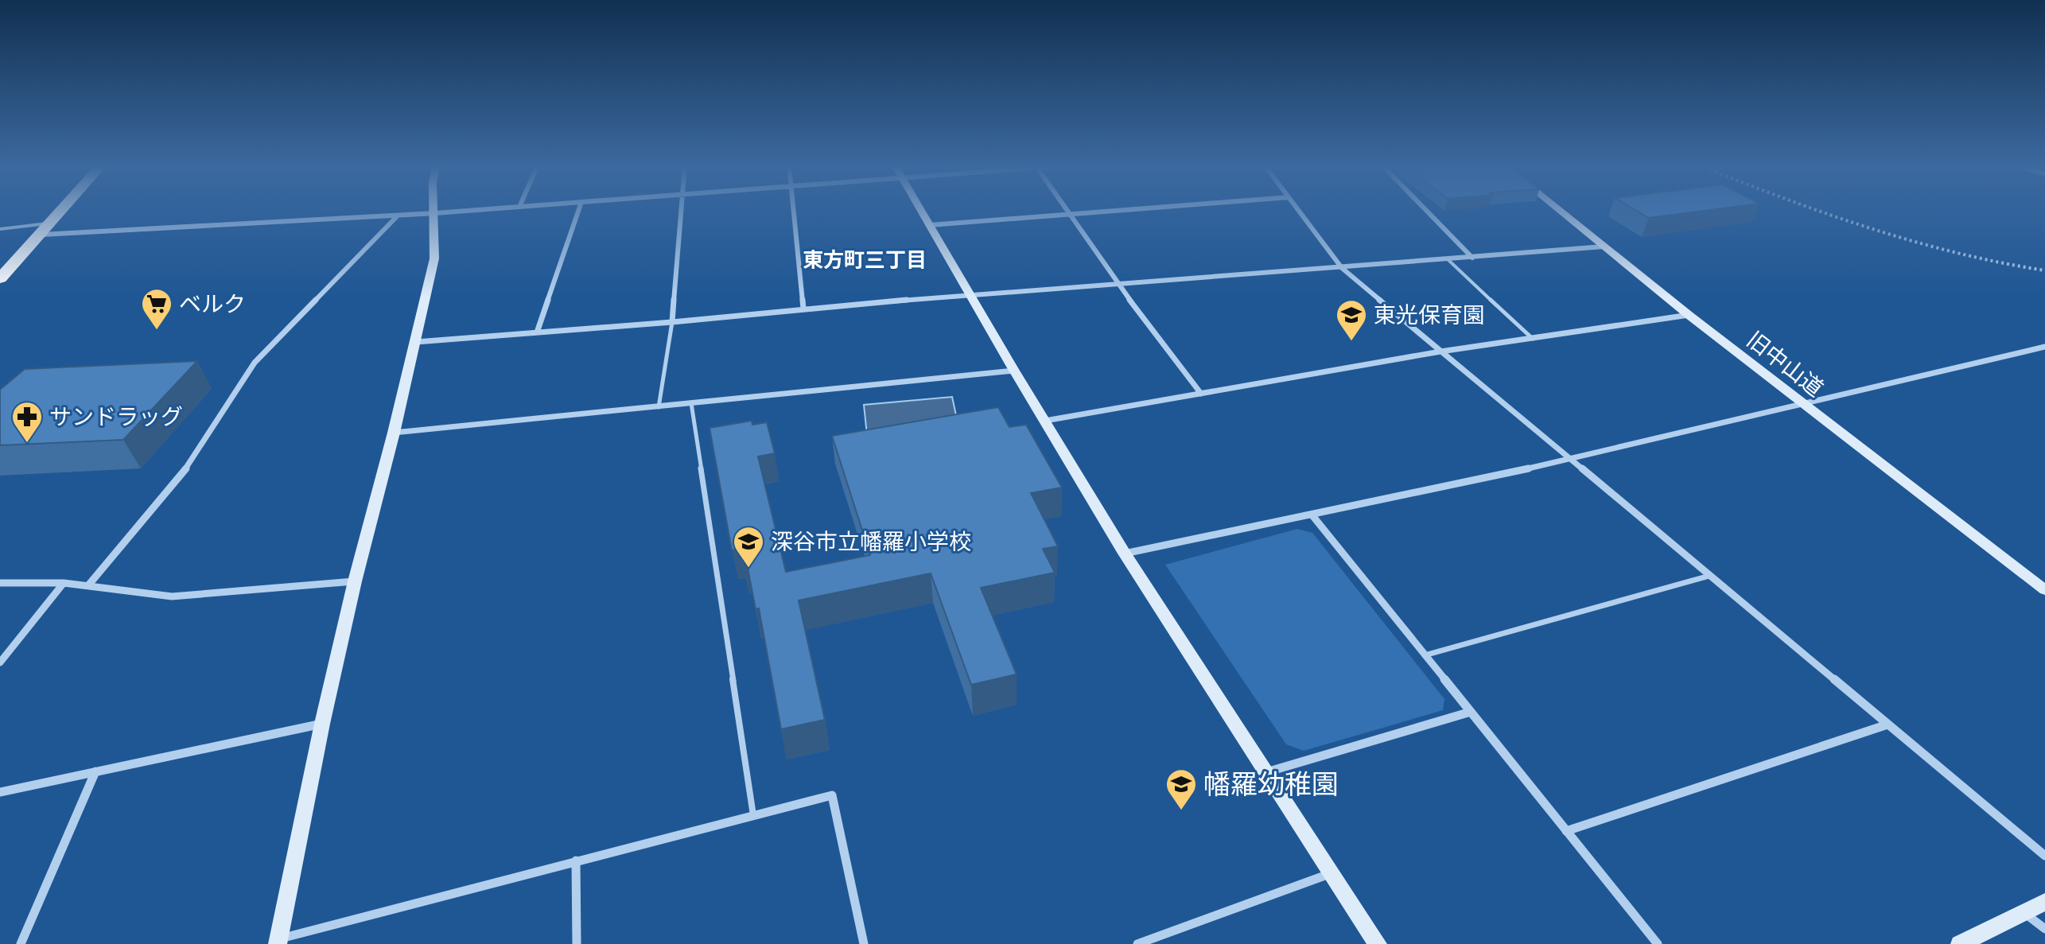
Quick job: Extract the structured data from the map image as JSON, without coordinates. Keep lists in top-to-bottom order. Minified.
{"streets":{"street":["旧中山道"]},"districts":["東方町三丁目"],"places":{"supermarket":["ベルク"],"school or university":["東光保育園","深谷市立幡羅小学校","幡羅幼稚園"],"pharmacy":["サンドラッグ"]}}
